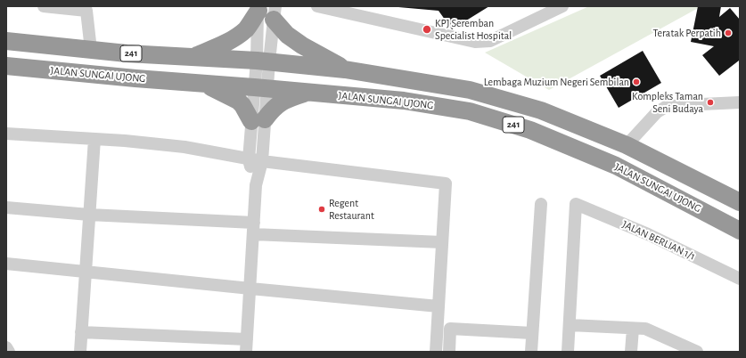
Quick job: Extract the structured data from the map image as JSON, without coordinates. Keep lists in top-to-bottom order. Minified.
{"streets":{"highway":["241","JALAN SUNGAI UJONG"],"street":["JALAN BERLIAN 1/1"]},"places":["KPJ Seremban Specialist Hospital","Teratak Perpatih","Lembaga Muzium Negeri Sembilan","Kompleks Taman Seni Budaya","Regent Restaurant"]}
